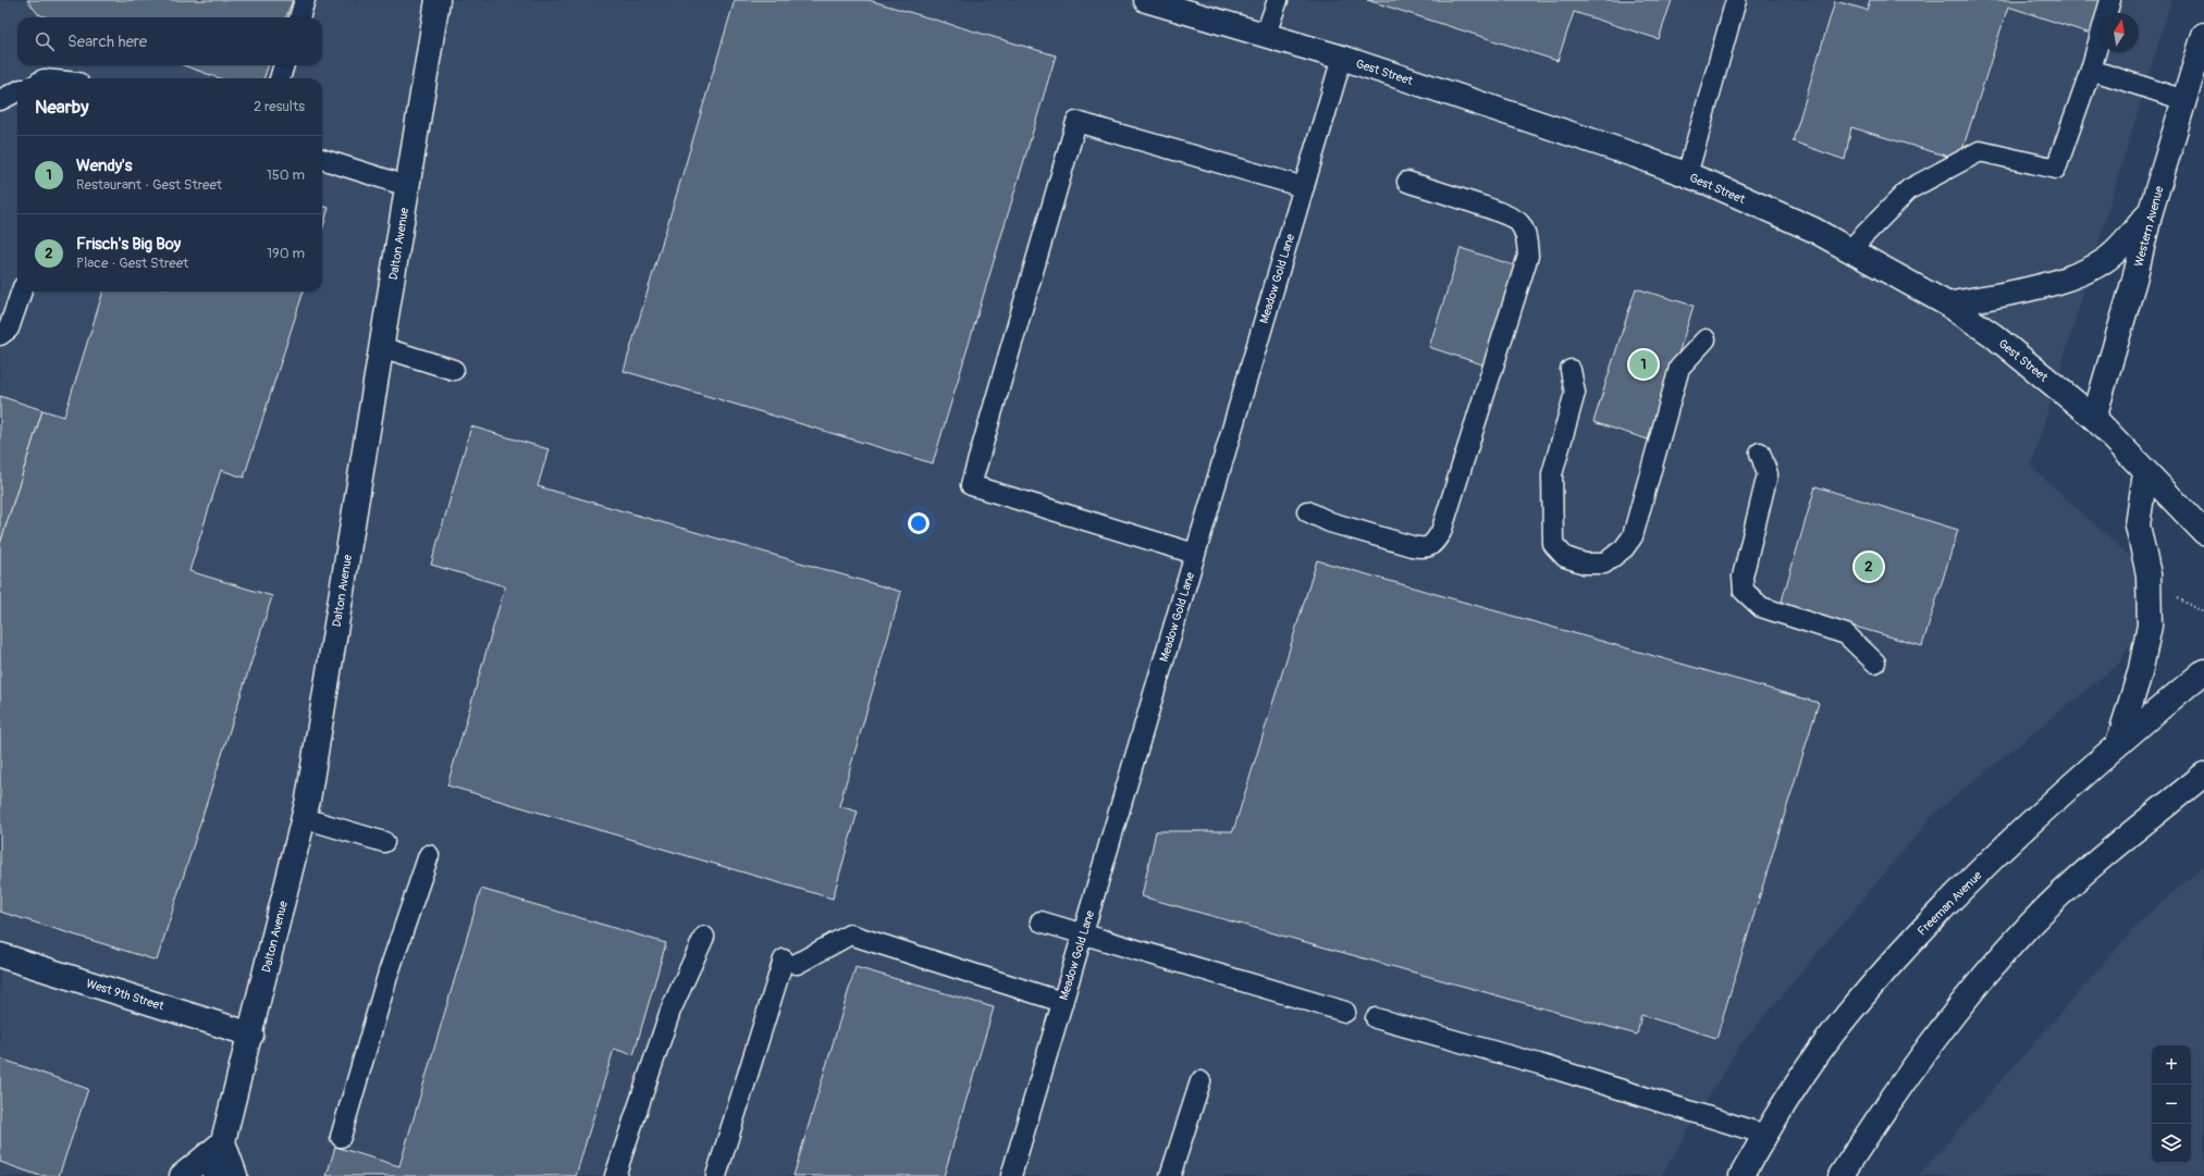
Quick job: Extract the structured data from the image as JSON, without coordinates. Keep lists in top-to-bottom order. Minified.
{"streets":{"main road":["Gest Street","Western Avenue","Dalton Avenue","Freeman Avenue","West 9th Street"],"lane":["Meadow Gold Lane"]},"crossings":[["Gest Street","Western Avenue"],["Gest Street","Meadow Gold Lane"],["Dalton Avenue","West 9th Street"]],"north":"top","page":{"search":"Search here","heading":["Nearby","2 results"],"list":[{"mark":"1","name":"Wendy's","note":"Restaurant · Gest Street","value":"150 m"},{"mark":"2","name":"Frisch's Big Boy","note":"Place · Gest Street","value":"190 m"}],"pins":["1","2"],"map_buttons":["+","−"]}}
